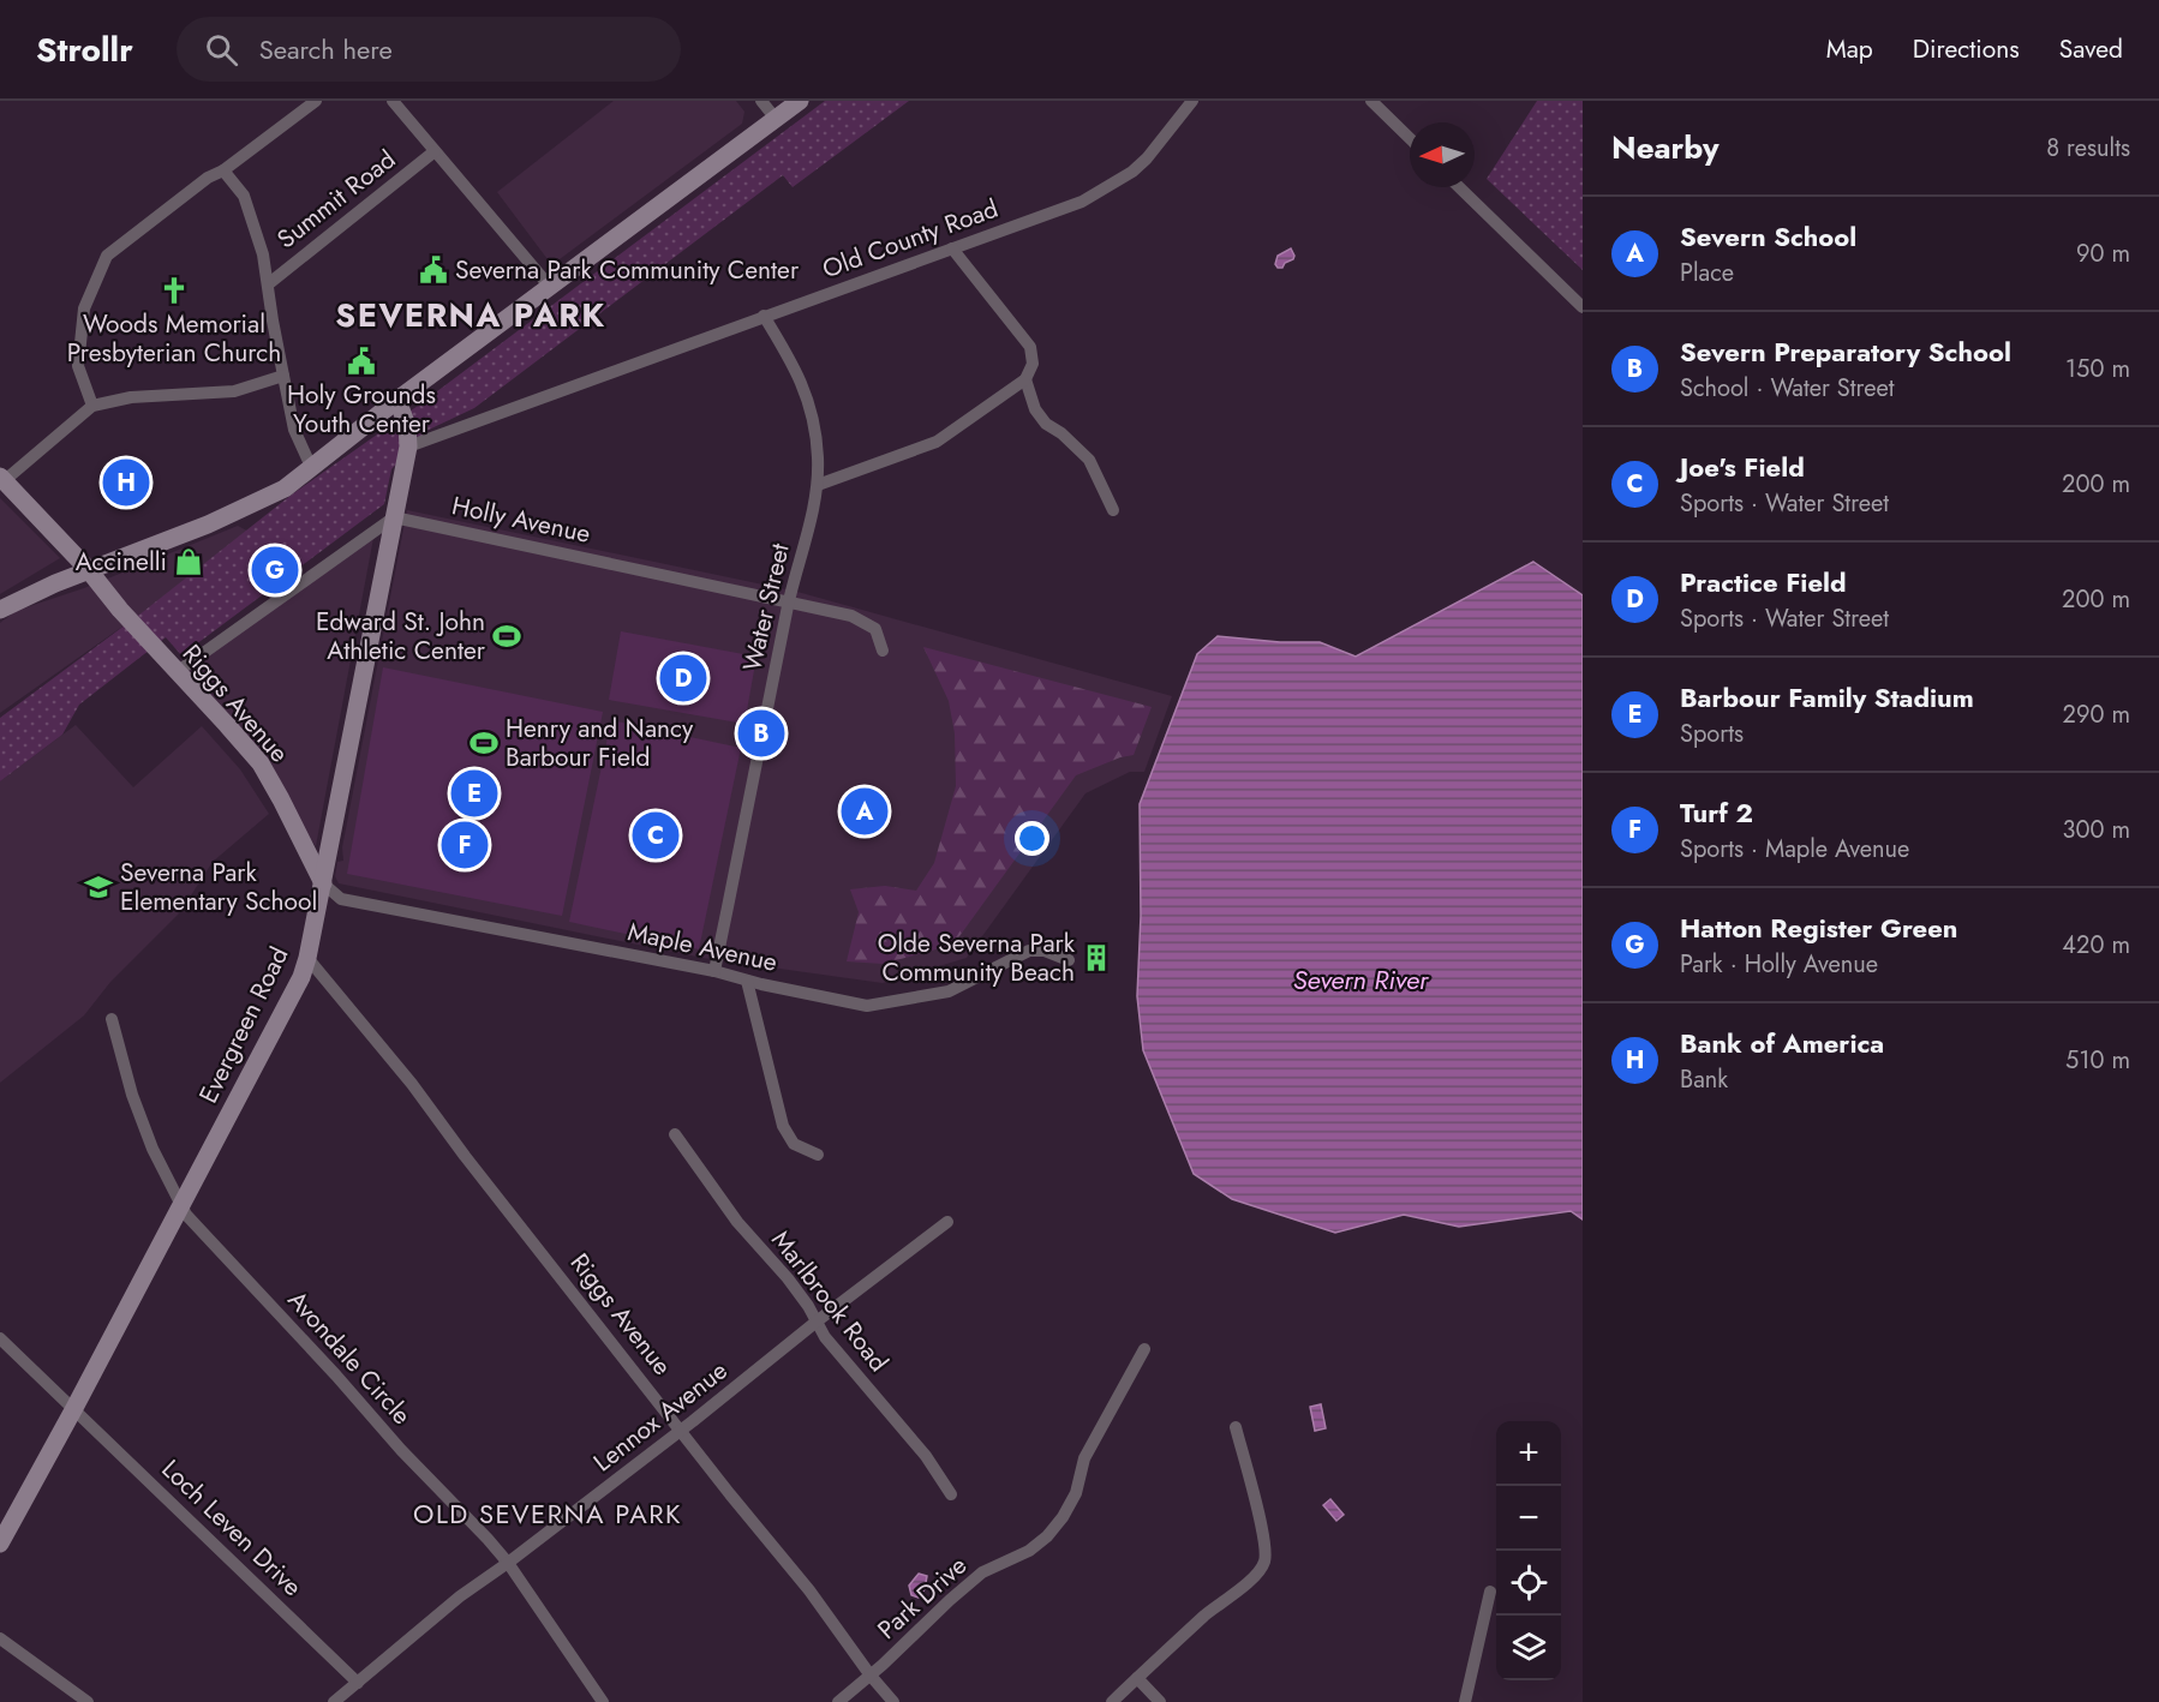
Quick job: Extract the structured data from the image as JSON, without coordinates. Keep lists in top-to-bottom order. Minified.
{"streets":{"street":["Summit Road","Old County Road","Holly Avenue","Water Street","Riggs Avenue","Maple Avenue","Evergreen Road","Marlbrook Road","Avondale Circle","Lennox Avenue","Loch Leven Drive","Park Drive"]},"crossings":[["Old County Road","Water Street"],["Old County Road","Evergreen Road"],["Holly Avenue","Water Street"],["Holly Avenue","Evergreen Road"],["Water Street","Maple Avenue"],["Riggs Avenue","Maple Avenue"],["Riggs Avenue","Evergreen Road"],["Riggs Avenue","Lennox Avenue"],["Riggs Avenue","Park Drive"],["Maple Avenue","Evergreen Road"],["Evergreen Road","Avondale Circle"],["Evergreen Road","Loch Leven Drive"],["Marlbrook Road","Lennox Avenue"],["Avondale Circle","Lennox Avenue"],["Lennox Avenue","Loch Leven Drive"]],"districts":["SEVERNA PARK","OLD SEVERNA PARK"],"water":["Severn River"],"places":{"public building":["Severna Park Community Center","Holy Grounds Youth Center"],"church":["Woods Memorial Presbyterian Church"],"shop":["Accinelli"],"sports":["Edward St. John Athletic Center","Henry and Nancy Barbour Field"],"school or university":["Severna Park Elementary School"],"building":["Olde Severna Park Community Beach"]},"north":"left","page":{"header":"Strollr","search":"Search here","nav":["Map","Directions","Saved"],"heading":["Nearby","8 results"],"list":[{"mark":"A","name":"Severn School","note":"Place","value":"90 m"},{"mark":"B","name":"Severn Preparatory School","note":"School · Water Street","value":"150 m"},{"mark":"C","name":"Joe's Field","note":"Sports · Water Street","value":"200 m"},{"mark":"D","name":"Practice Field","note":"Sports · Water Street","value":"200 m"},{"mark":"E","name":"Barbour Family Stadium","note":"Sports","value":"290 m"},{"mark":"F","name":"Turf 2","note":"Sports · Maple Avenue","value":"300 m"},{"mark":"G","name":"Hatton Register Green","note":"Park · Holly Avenue","value":"420 m"},{"mark":"H","name":"Bank of America","note":"Bank","value":"510 m"}],"pins":["H","G","D","B","E","A","C","F"],"map_buttons":["+","−"]}}
